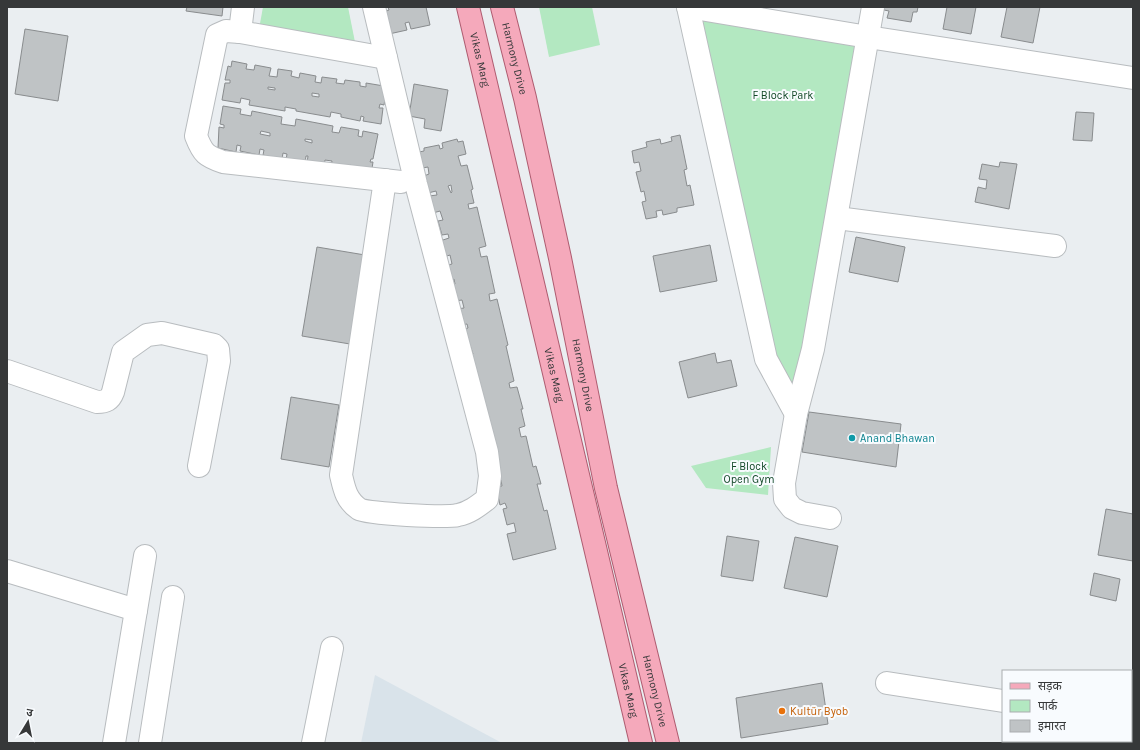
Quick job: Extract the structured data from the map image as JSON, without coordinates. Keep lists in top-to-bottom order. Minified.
{"streets":{"main road":["Harmony Drive","Vikas Marg"]},"parks":["F Block Park","F Block Open Gym"],"places":["Anand Bhawan","Kultür Byob"],"legend":["सड़क","पार्क","इमारत"],"north":"top"}
